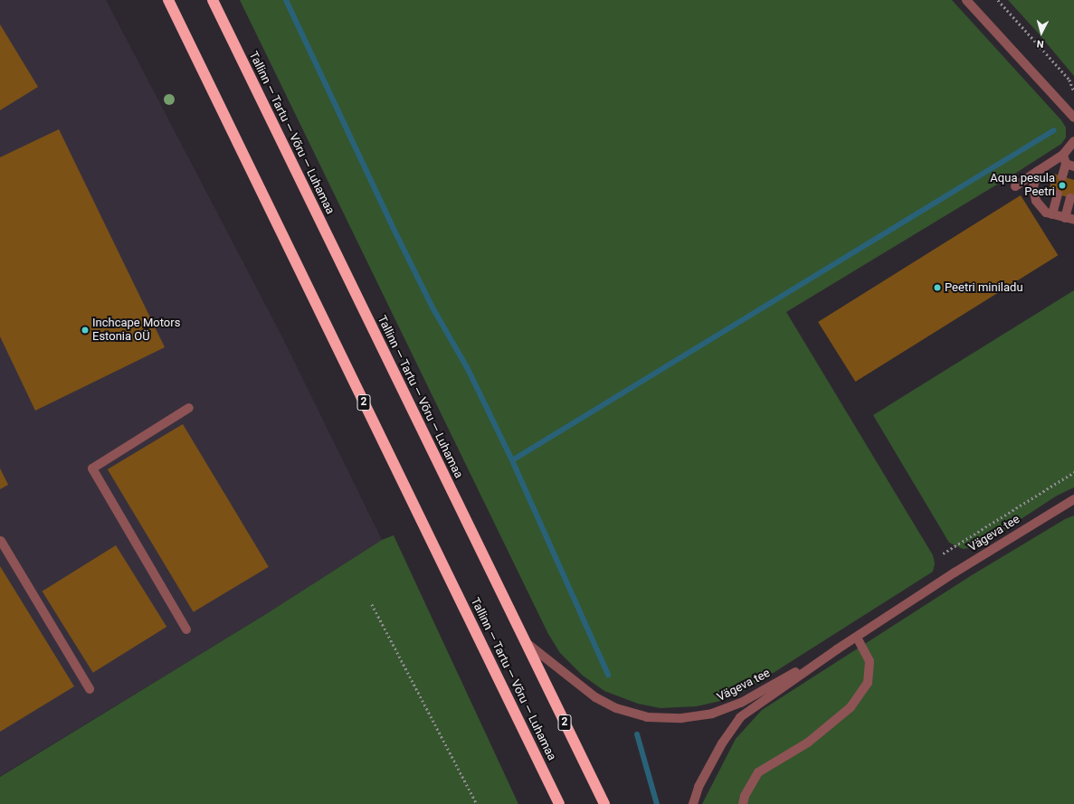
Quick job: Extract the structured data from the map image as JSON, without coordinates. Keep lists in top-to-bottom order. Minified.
{"streets":{"highway":["Tallinn — Tartu — Võru — Luhamaa","2"],"street":["Vägeva tee"]},"crossings":[["Tallinn — Tartu — Võru — Luhamaa","Vägeva tee"]],"places":["Aqua pesula Peetri","Peetri miniladu","Inchcape Motors Estonia OÜ"],"north":"bottom"}
